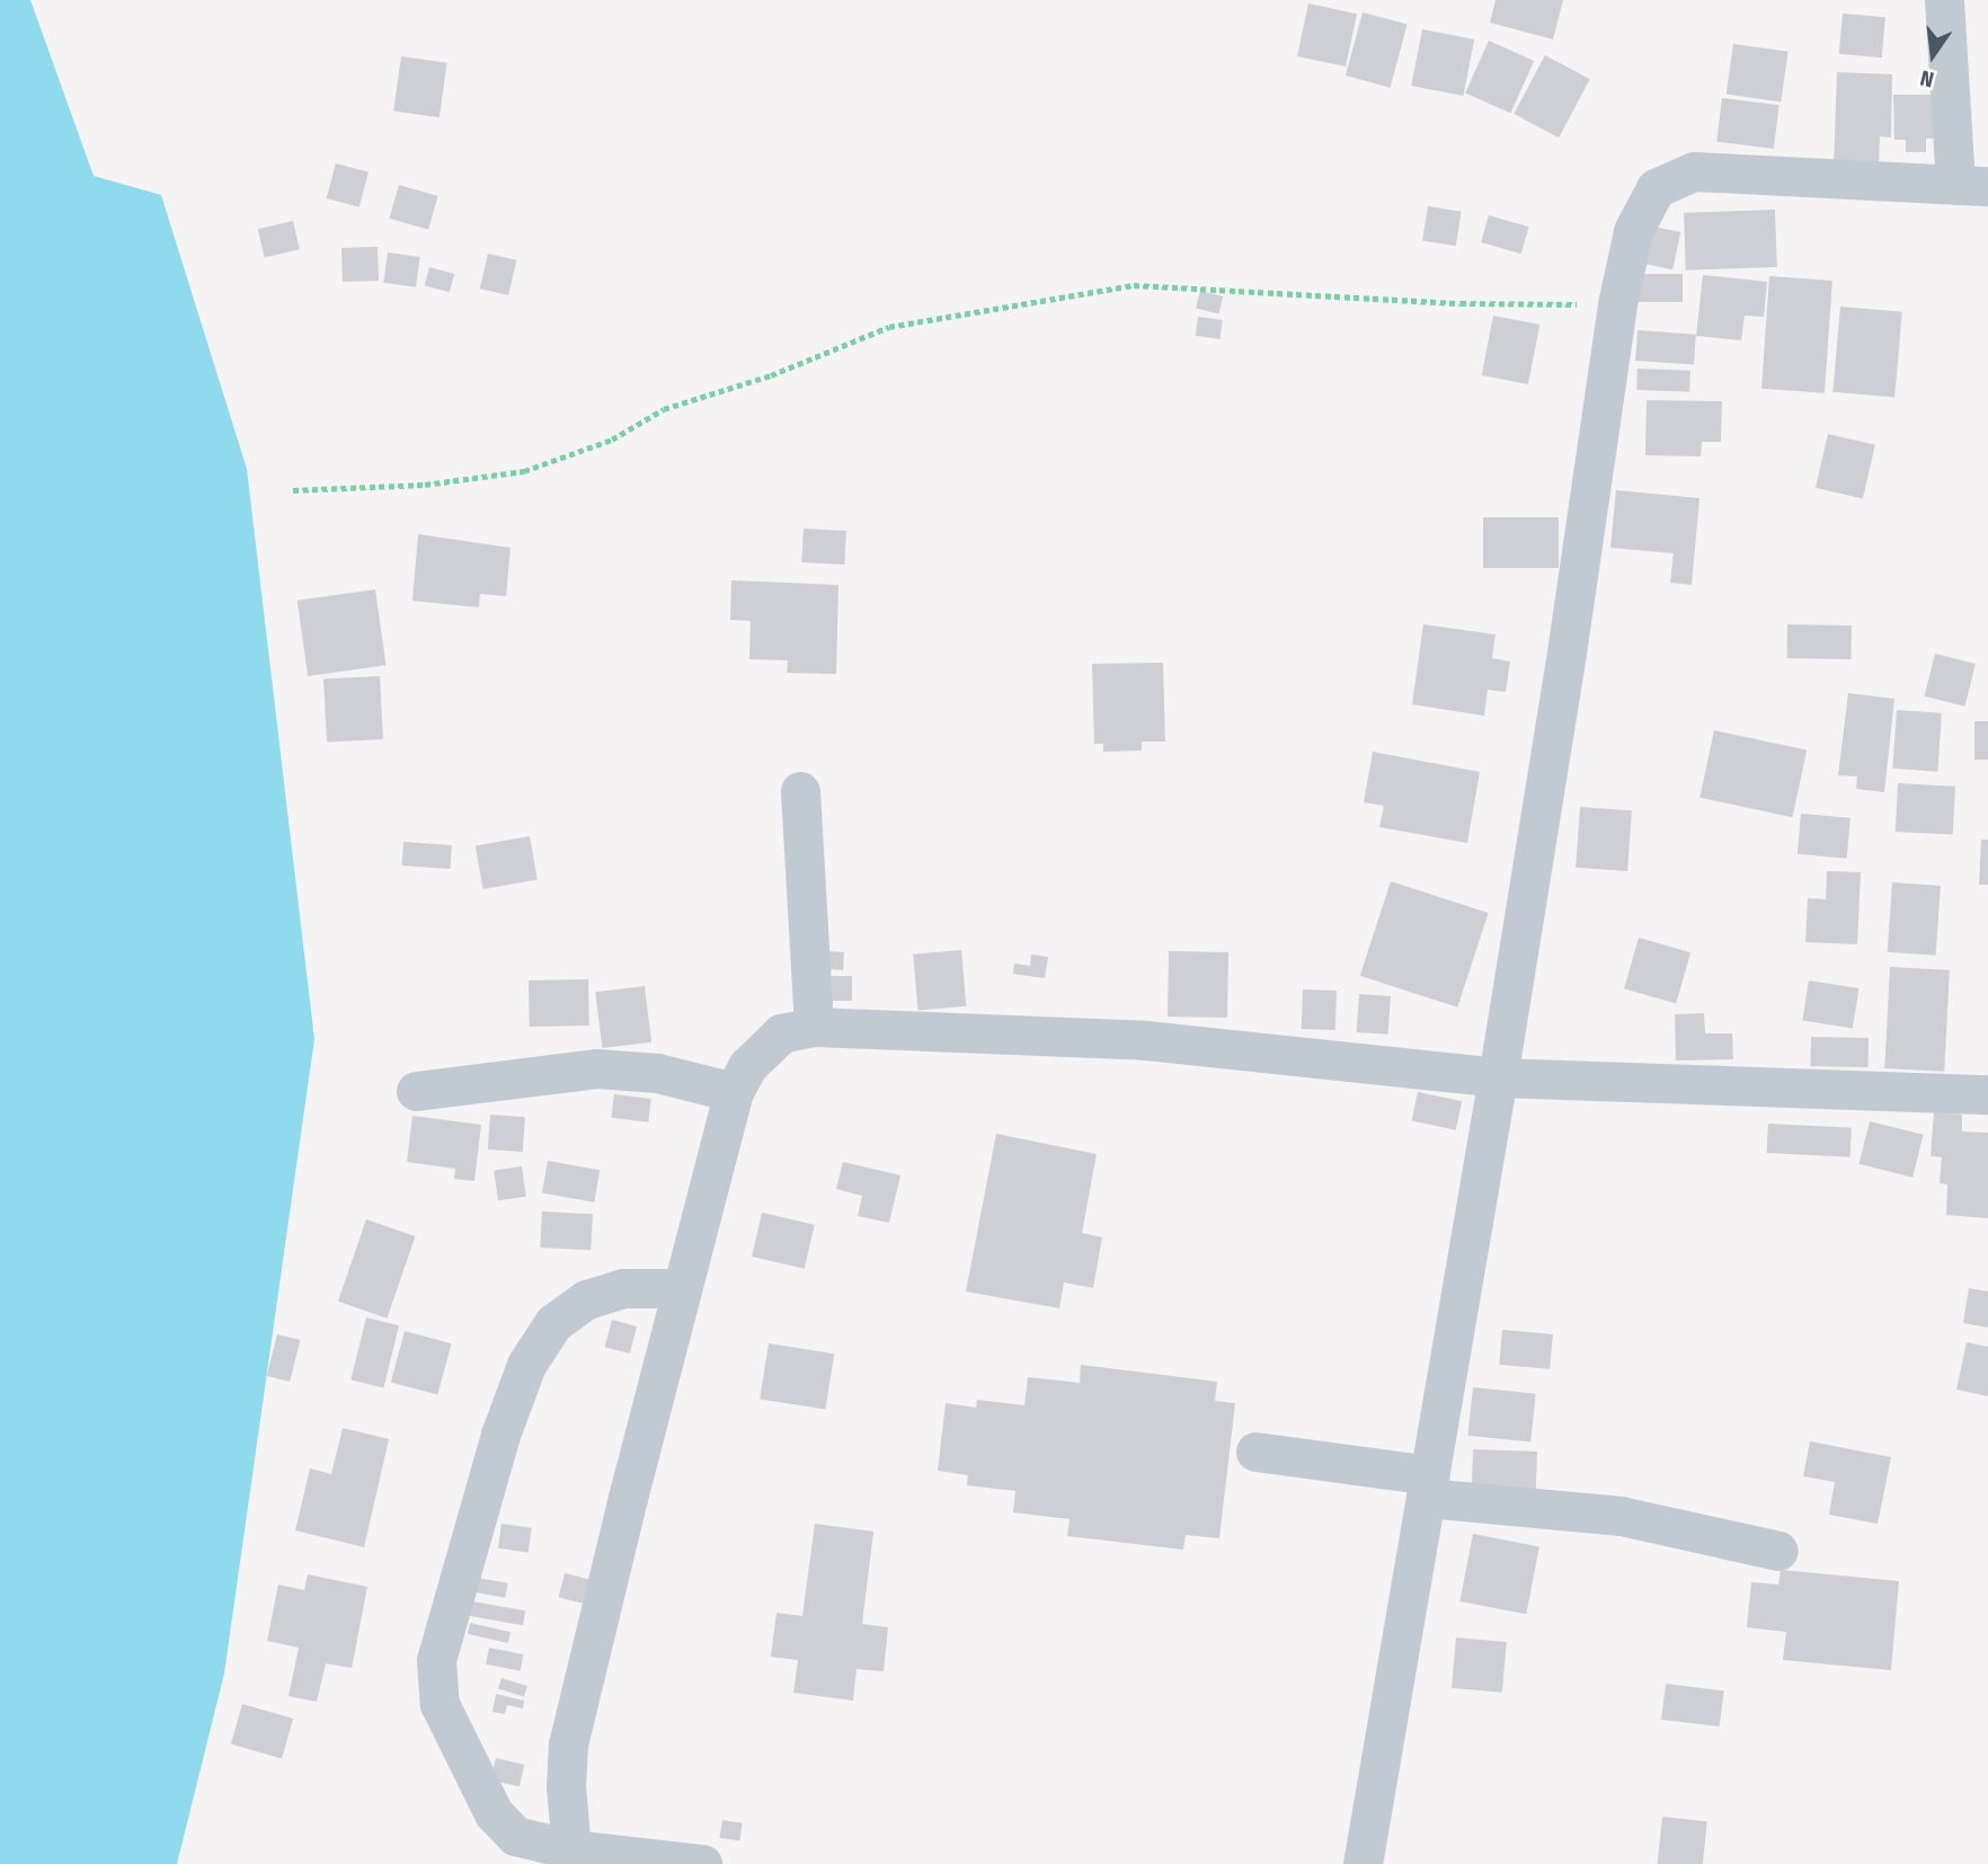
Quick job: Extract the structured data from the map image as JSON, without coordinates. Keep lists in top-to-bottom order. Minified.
{"north":"bottom"}
